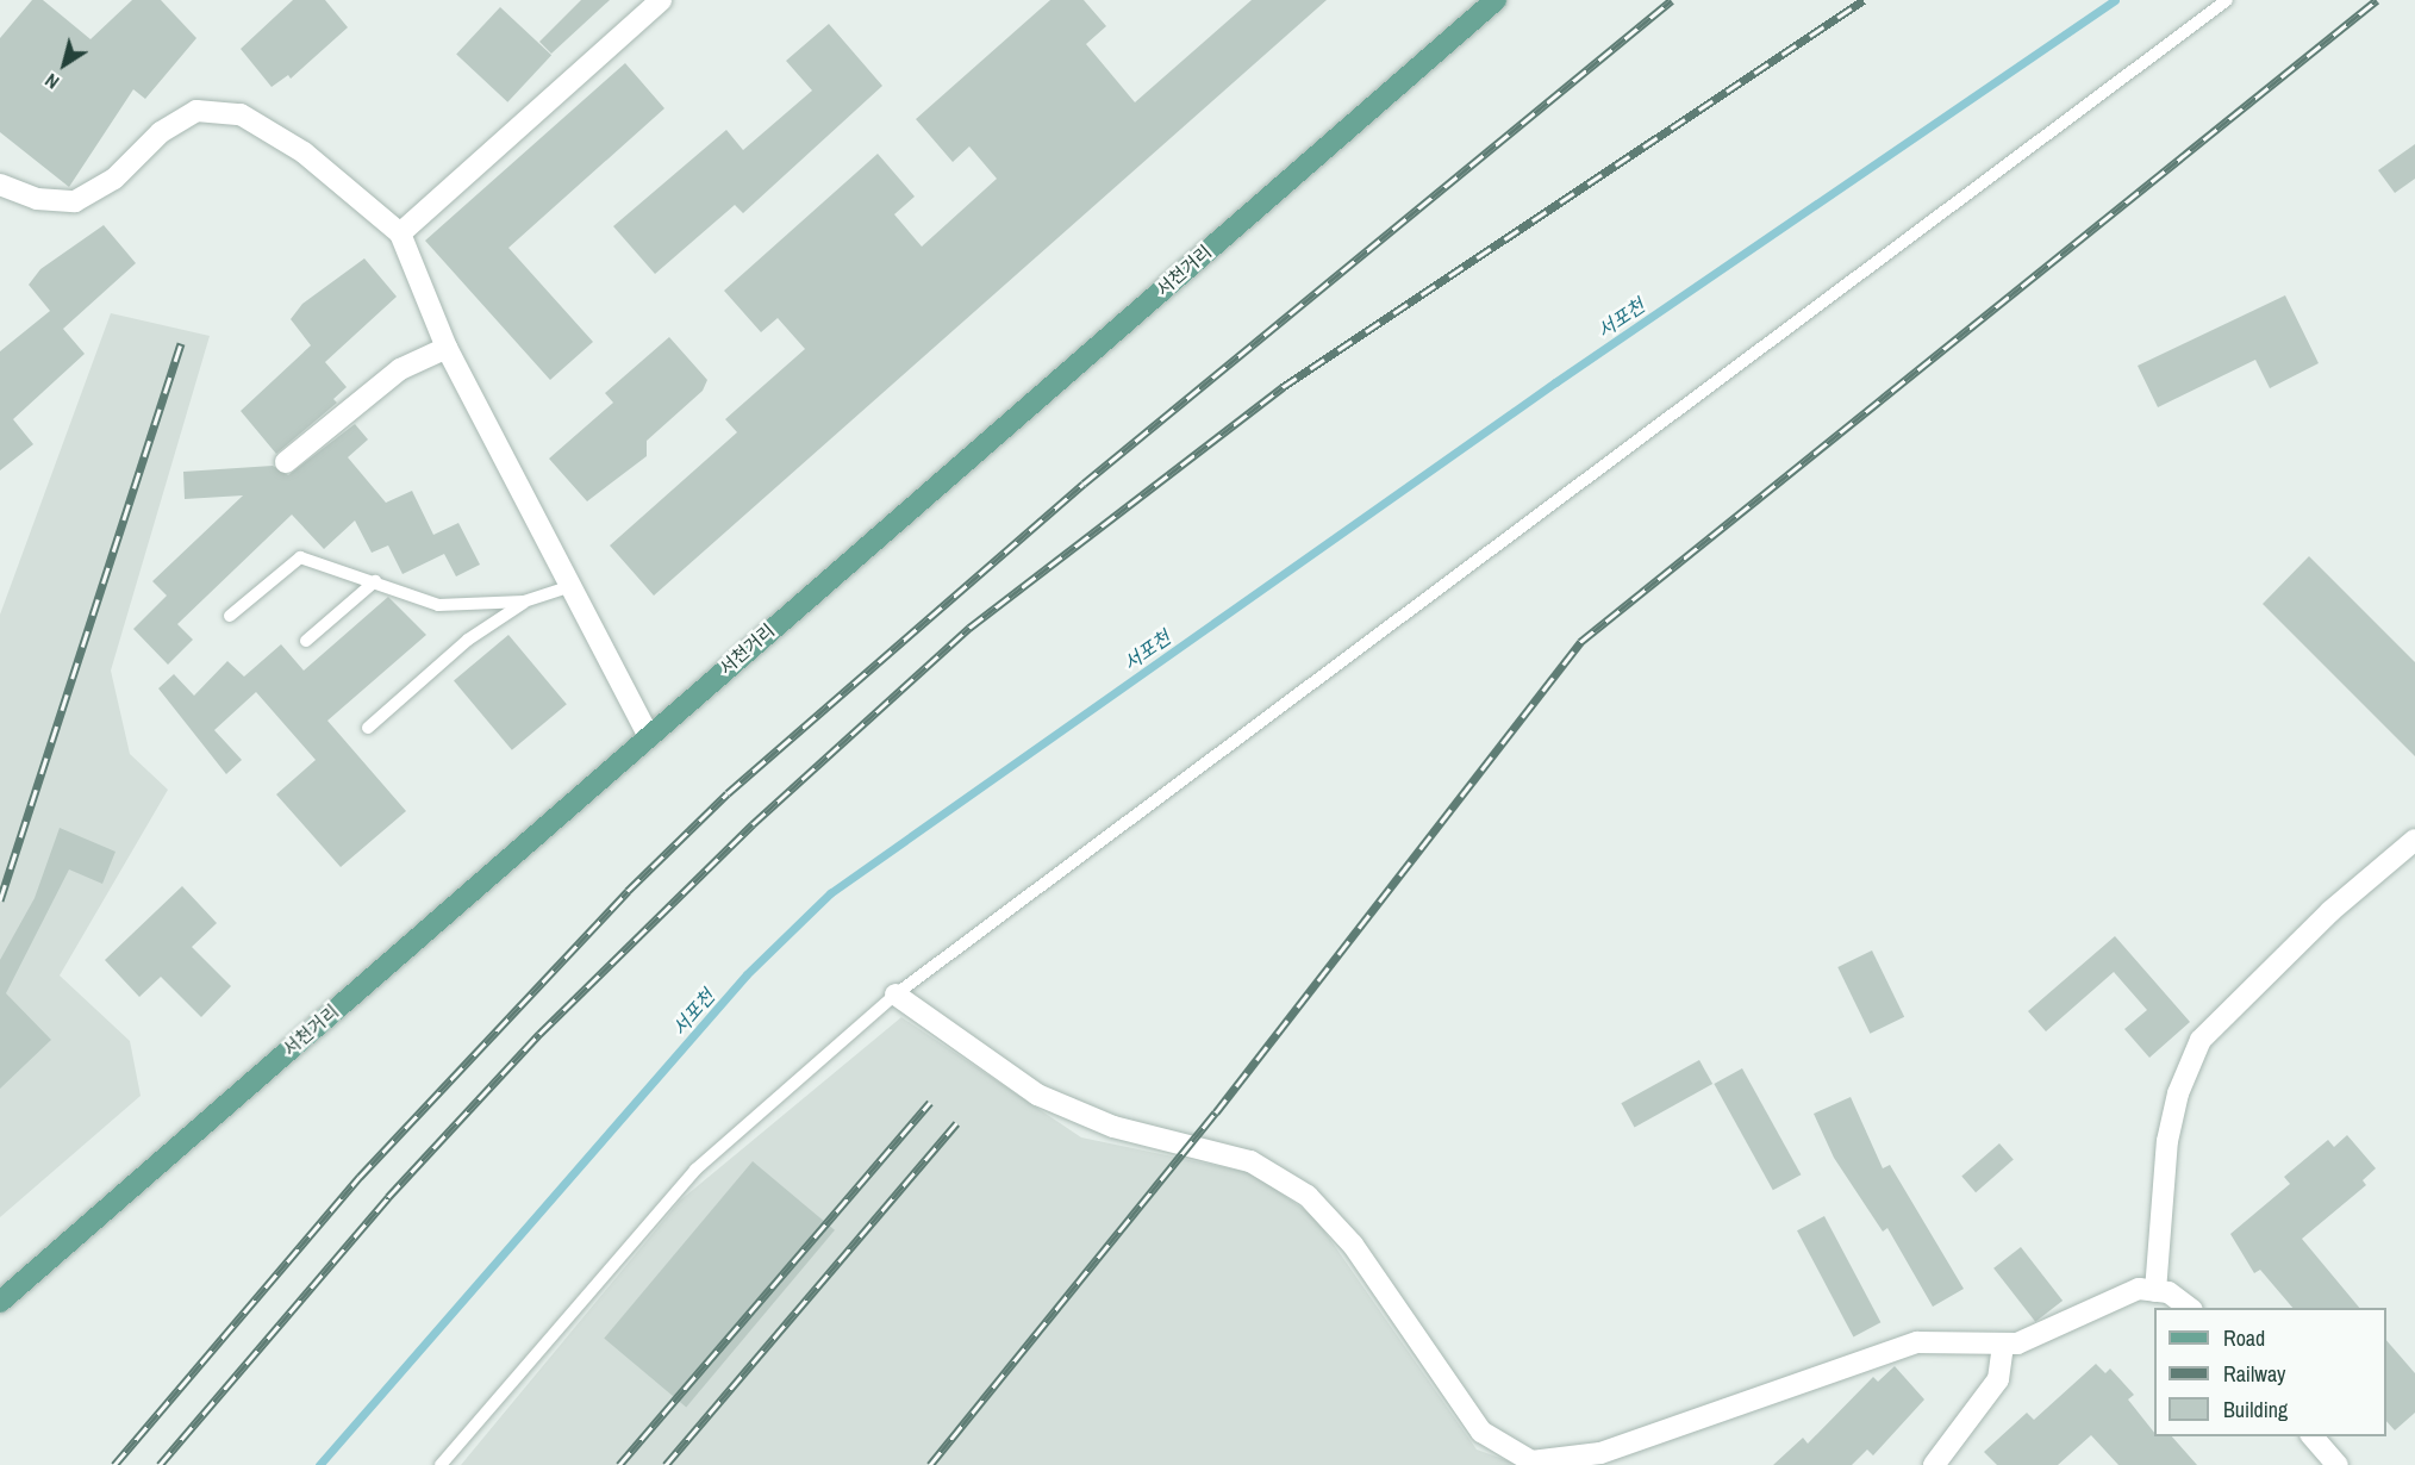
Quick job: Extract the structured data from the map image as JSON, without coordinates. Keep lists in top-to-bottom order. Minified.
{"streets":{"main road":["서천거리"]},"water":["서포천"],"legend":["Road","Railway","Building"],"north":"bottom left"}
